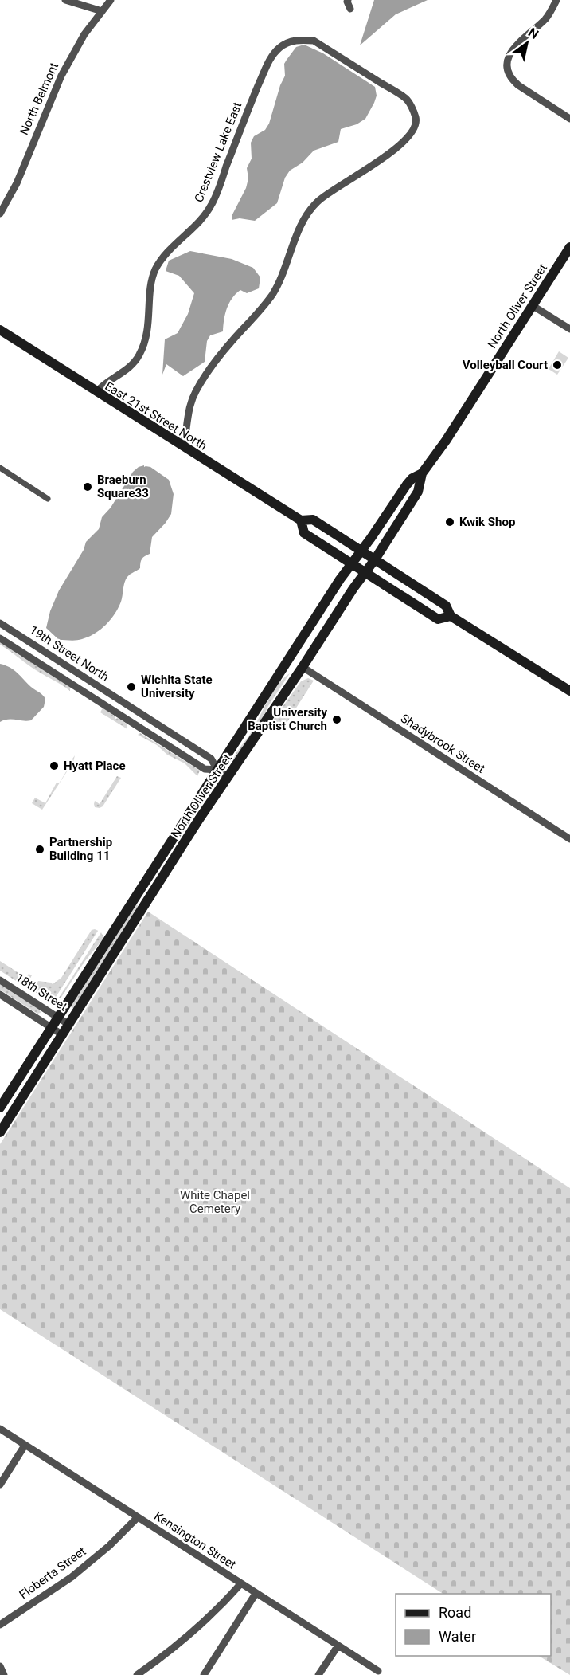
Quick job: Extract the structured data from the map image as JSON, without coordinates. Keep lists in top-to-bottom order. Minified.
{"streets":{"main road":["North Oliver Street","East 21st Street North"],"street":["North Belmont","Crestview Lake East","19th Street North","Shadybrook Street","18th Street","Kensington Street","Floberta Street"]},"crossings":[["Crestview Lake East","East 21st Street North"],["North Oliver Street","East 21st Street North"],["North Oliver Street","19th Street North"],["North Oliver Street","Shadybrook Street"],["North Oliver Street","18th Street"],["Kensington Street","Floberta Street"]],"parks":["White Chapel Cemetery"],"places":["Volleyball Court","Braeburn Square33","Kwik Shop","Wichita State University","University Baptist Church","Hyatt Place","Partnership Building 11"],"legend":["Road","Water"],"north":"top right"}
